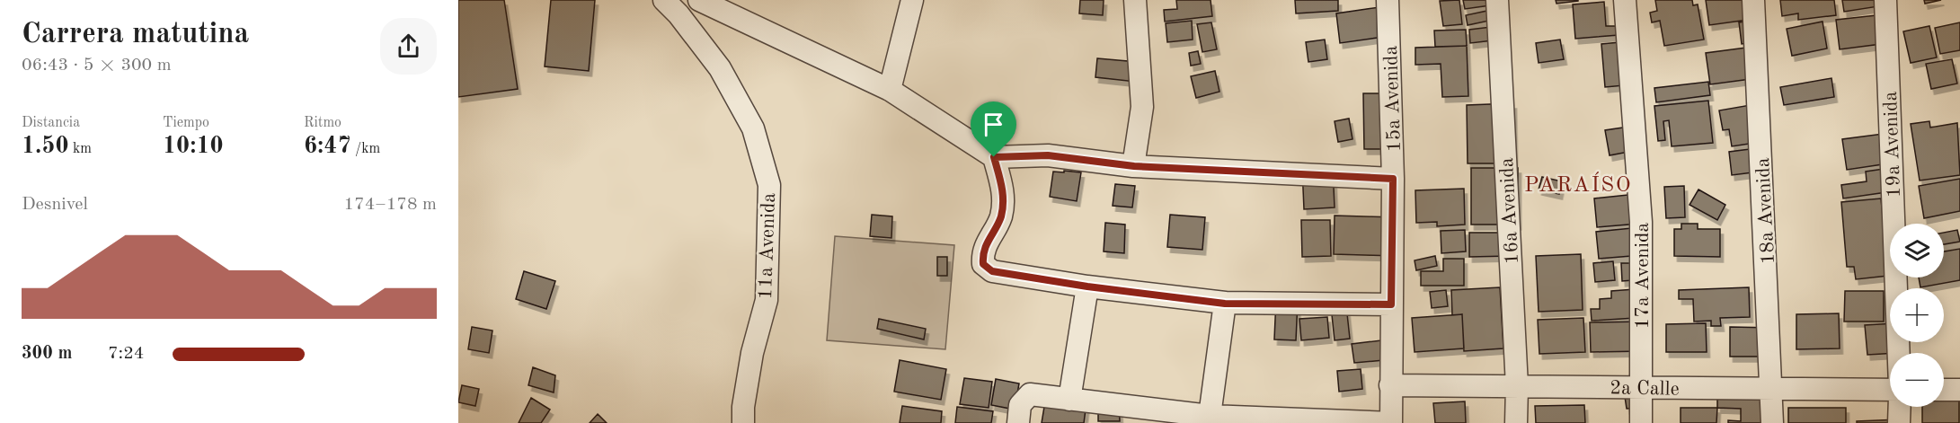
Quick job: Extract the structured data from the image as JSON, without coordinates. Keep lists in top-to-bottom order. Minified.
{"streets":{"street":["15a Avenida","19a Avenida","16a Avenida","18a Avenida","11a Avenida","17a Avenida","2a Calle"]},"crossings":[["15a Avenida","2a Calle"],["16a Avenida","2a Calle"],["18a Avenida","2a Calle"],["17a Avenida","2a Calle"]],"districts":["PARAÍSO"],"page":{"heading":["Carrera matutina","06:43 · 5 × 300 m"],"stats":[["Distancia","1.50 km"],["Tiempo","10:10"],["Ritmo","6:47 /km"]],"chart":["Desnivel","174–178 m"],"map_buttons":["+","−"],"list":[{"name":"300 m","note":"7:24"}]}}
